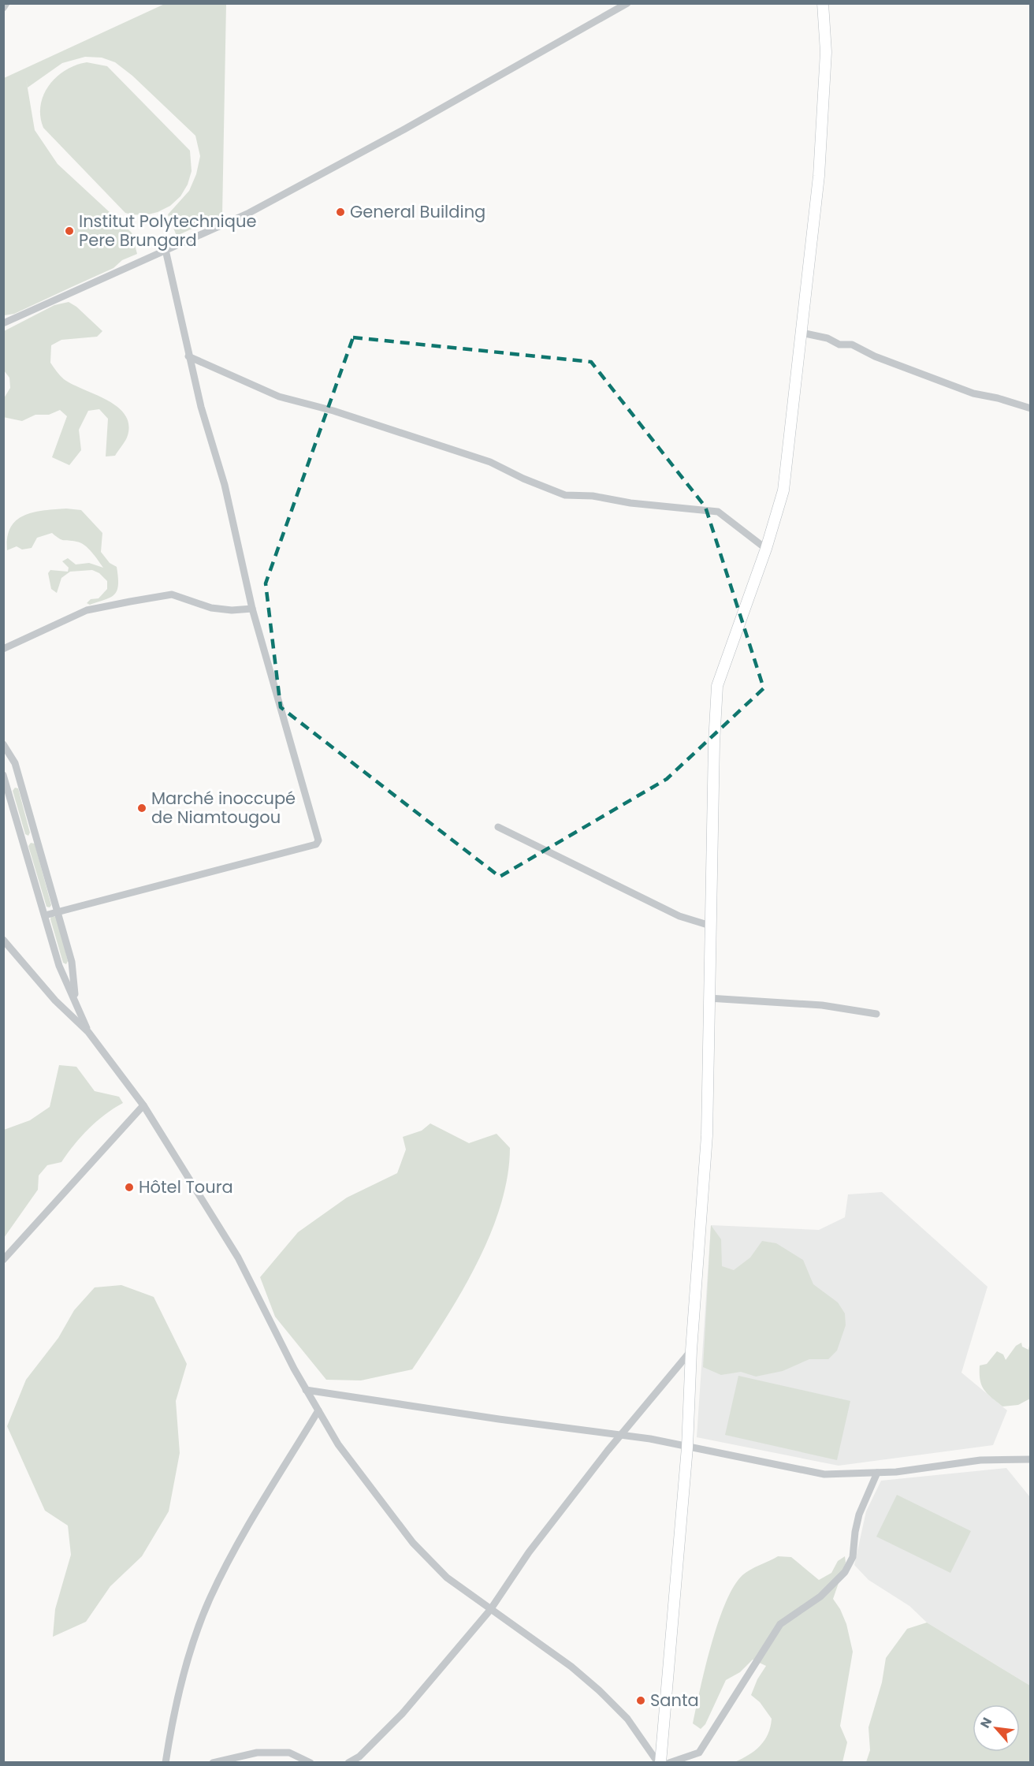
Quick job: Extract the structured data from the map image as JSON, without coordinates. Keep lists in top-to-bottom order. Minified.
{"places":["General Building","Institut Polytechnique Pere Brungard","Marché inoccupé de Niamtougou","Hôtel Toura","Santa"],"north":"top left"}
